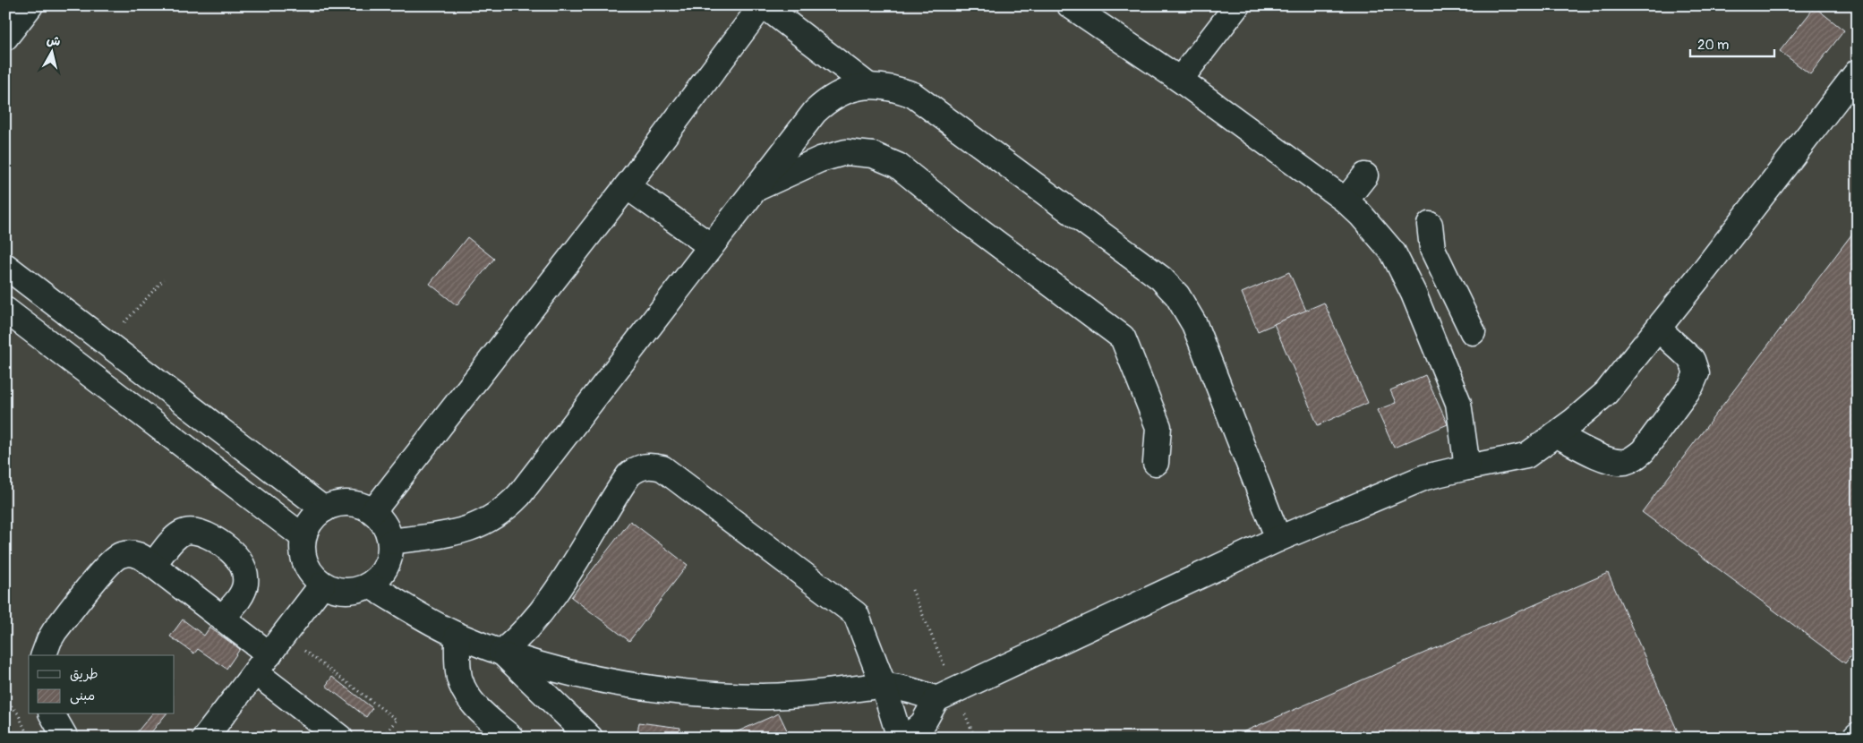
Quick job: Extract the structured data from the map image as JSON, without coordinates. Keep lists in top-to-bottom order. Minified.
{"legend":["طريق","مبنى"],"scale_bar":"20 m","north":"top"}
